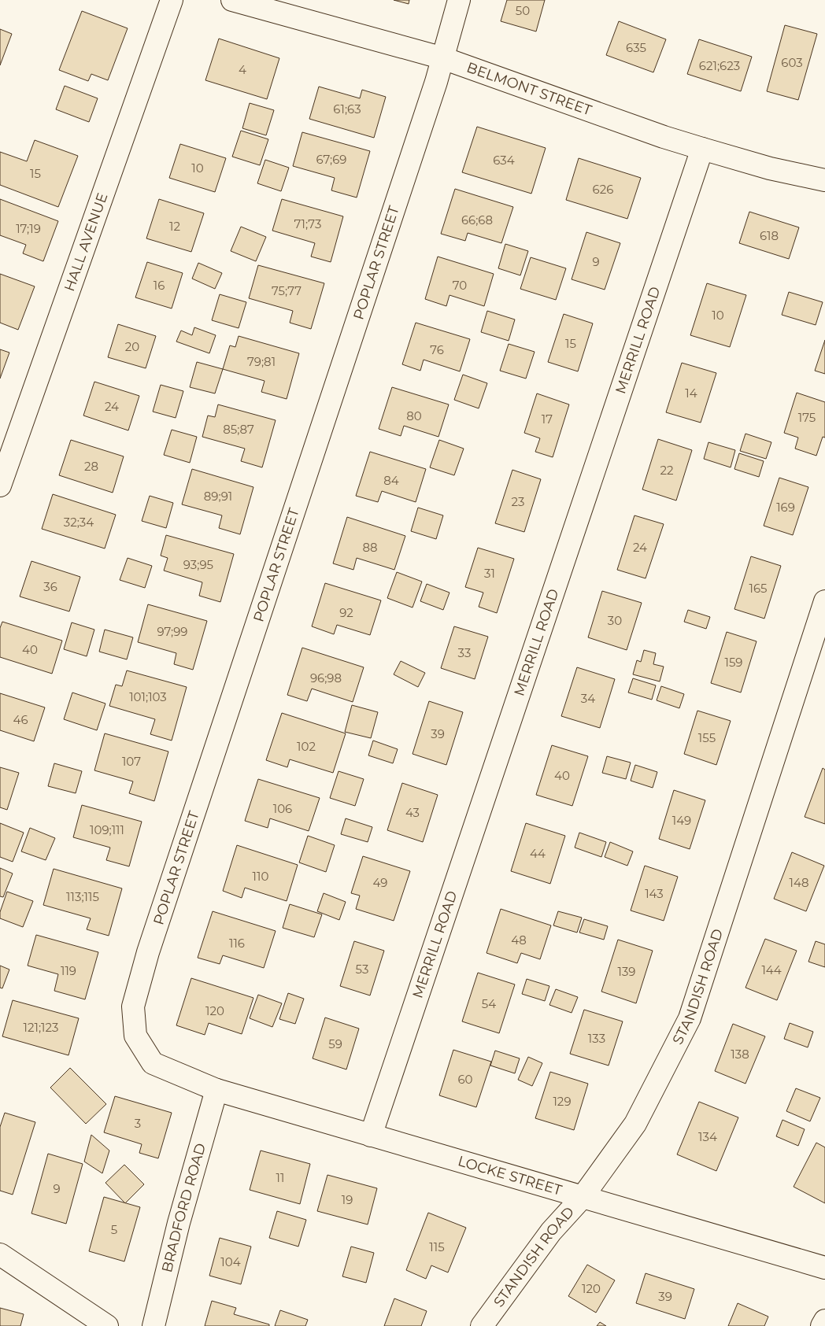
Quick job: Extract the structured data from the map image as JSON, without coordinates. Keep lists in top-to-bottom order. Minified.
{"streets":{"street":["BELMONT STREET","HALL AVENUE","POPLAR STREET","MERRILL ROAD","STANDISH ROAD","LOCKE STREET","BRADFORD ROAD"]},"crossings":[["BELMONT STREET","POPLAR STREET"],["BELMONT STREET","MERRILL ROAD"],["POPLAR STREET","LOCKE STREET"],["POPLAR STREET","BRADFORD ROAD"],["MERRILL ROAD","LOCKE STREET"],["STANDISH ROAD","LOCKE STREET"],["LOCKE STREET","BRADFORD ROAD"]],"house_numbers":["50","635","603","621;623","4","61;63","67;69","634","10","15","626","66;68","71;73","12","17;19","618","9","16","70","75;77","10","15","20","76","79;81","14","24","80","175","17","85;87","28","22","84","89;91","23","169","32;34","88","24","93;95","31","36","165","92","30","97;99","40","33","159","96;98","101;103","34","46","39","155","102","107","40","106","43","149","109;111","44","110","49","148","143","113;115","48","116","53","144","119","139","54","120","121;123","133","59","138","60","129","3","134","11","9","19","5","115","104","120","39"]}
